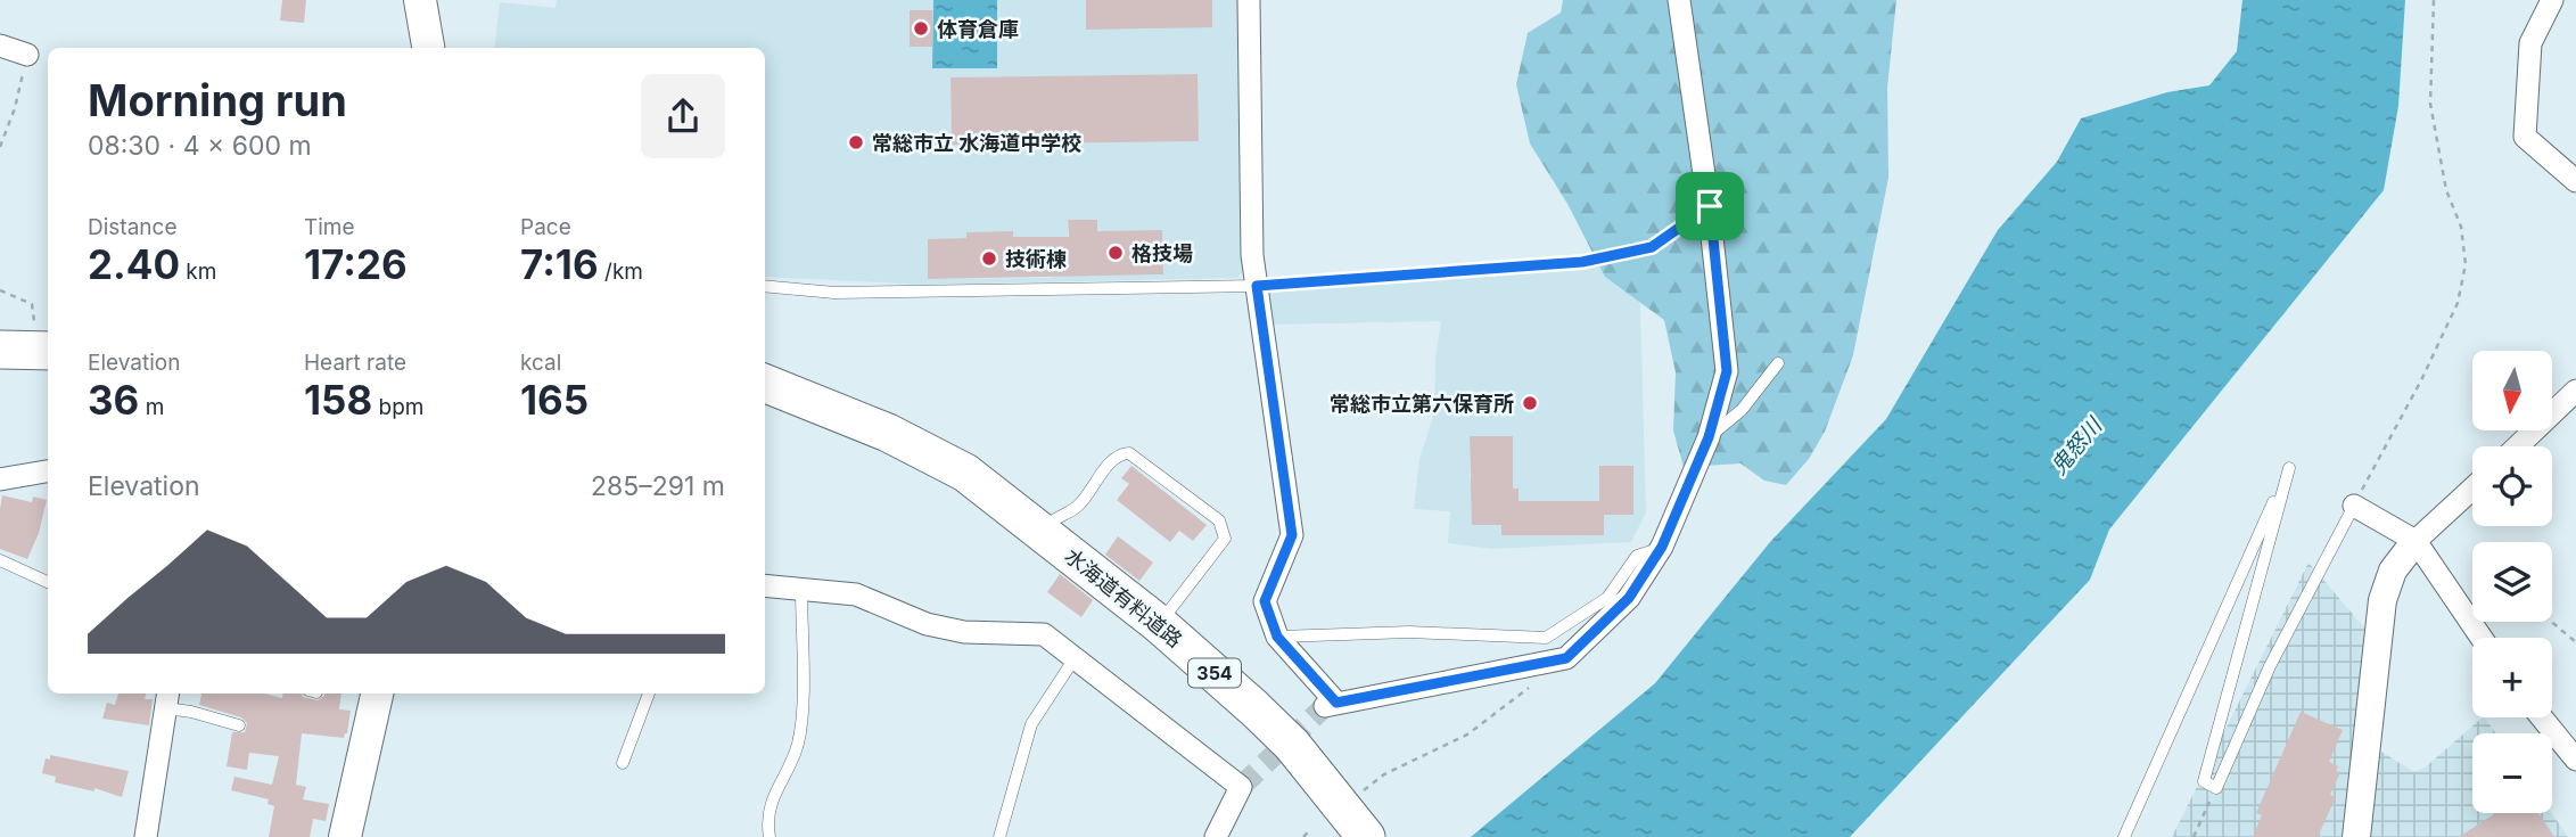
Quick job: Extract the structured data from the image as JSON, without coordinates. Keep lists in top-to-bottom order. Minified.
{"streets":{"highway":["水海道有料道路","354"]},"water":["鬼怒川"],"places":["体育倉庫","常総市立 水海道中学校","格技場","技術棟","常総市立第六保育所"],"north":"bottom","page":{"heading":["Morning run","08:30 · 4 × 600 m"],"stats":[["Distance","2.40 km"],["Time","17:26"],["Pace","7:16 /km"],["Elevation","36 m"],["Heart rate","158 bpm"],["kcal","165"]],"map_buttons":["+","−"],"chart":["Elevation","285–291 m"]}}
